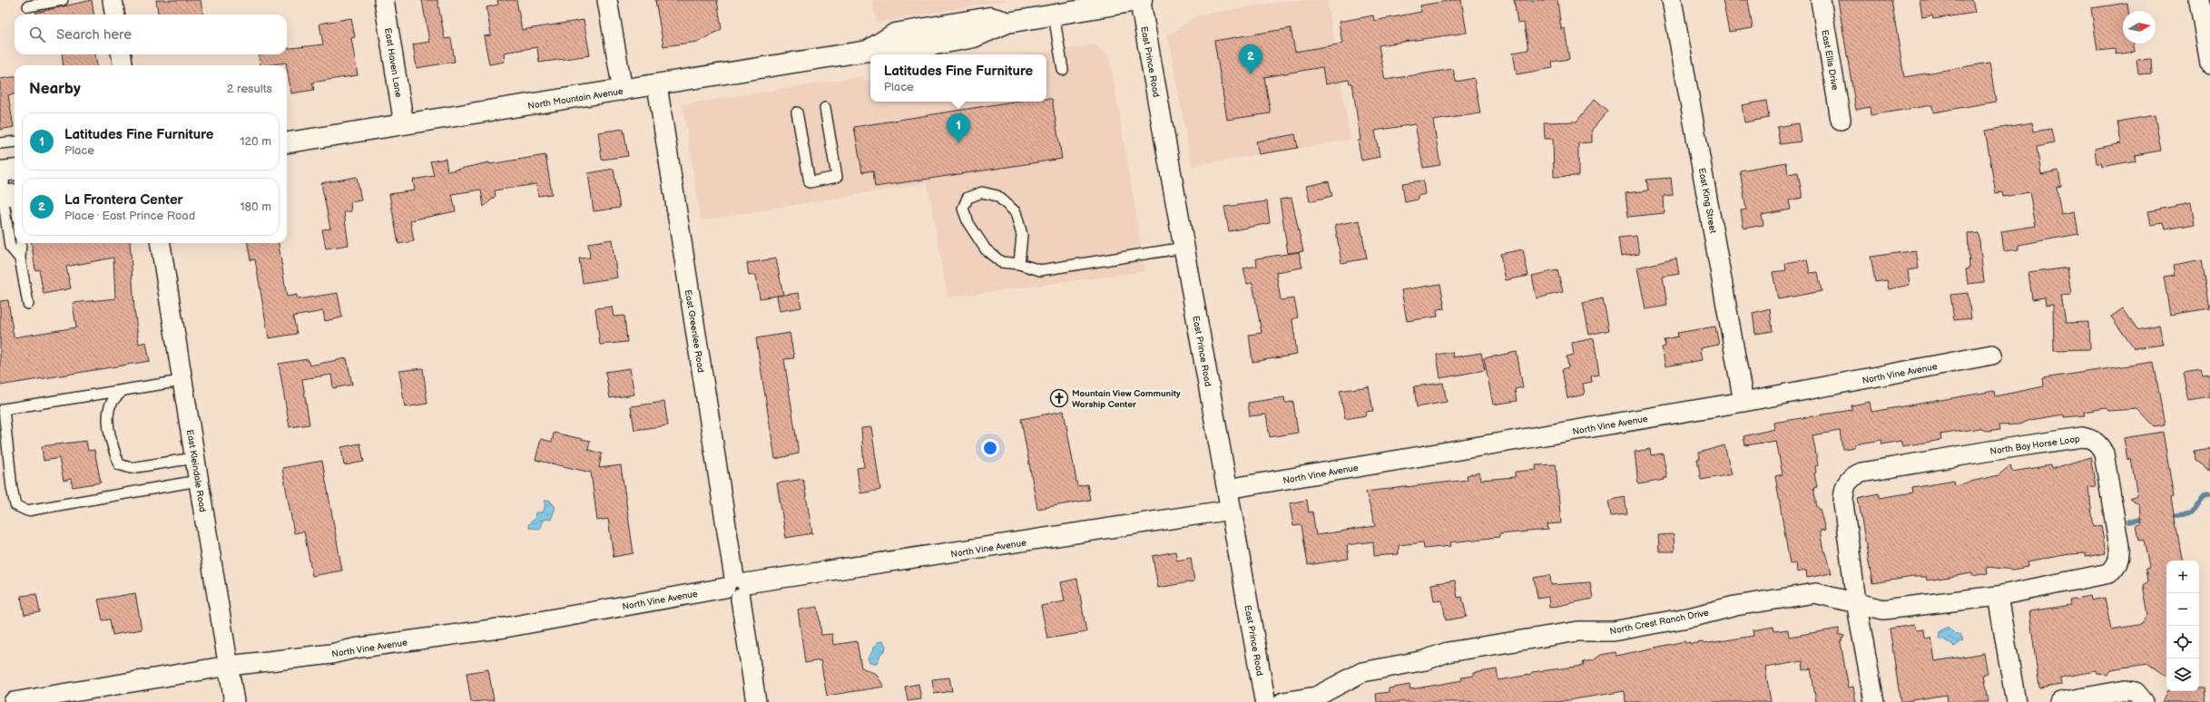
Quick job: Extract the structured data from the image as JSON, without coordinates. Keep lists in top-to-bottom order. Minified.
{"streets":{"street":["East Ellis Drive","East Prince Road","East Haven Lane","North Mountain Avenue","East King Street","East Greenlee Road","North Vine Avenue","North Bay Horse Loop","East Kleindale Road","North Crest Ranch Drive"]},"crossings":[["East Prince Road","North Mountain Avenue"],["East Prince Road","North Vine Avenue"],["East Haven Lane","North Mountain Avenue"],["North Mountain Avenue","East Greenlee Road"],["East King Street","North Vine Avenue"],["East Greenlee Road","North Vine Avenue"],["North Vine Avenue","East Kleindale Road"],["North Bay Horse Loop","North Crest Ranch Drive"]],"places":{"church":["Mountain View Community Worship Center"]},"north":"right","page":{"search":"Search here","pins":["2","1"],"popup":["Latitudes Fine Furniture","Place"],"heading":["Nearby","2 results"],"list":[{"mark":"1","name":"Latitudes Fine Furniture","note":"Place","value":"120 m"},{"mark":"2","name":"La Frontera Center","note":"Place · East Prince Road","value":"180 m"}],"map_buttons":["+","−"]}}
